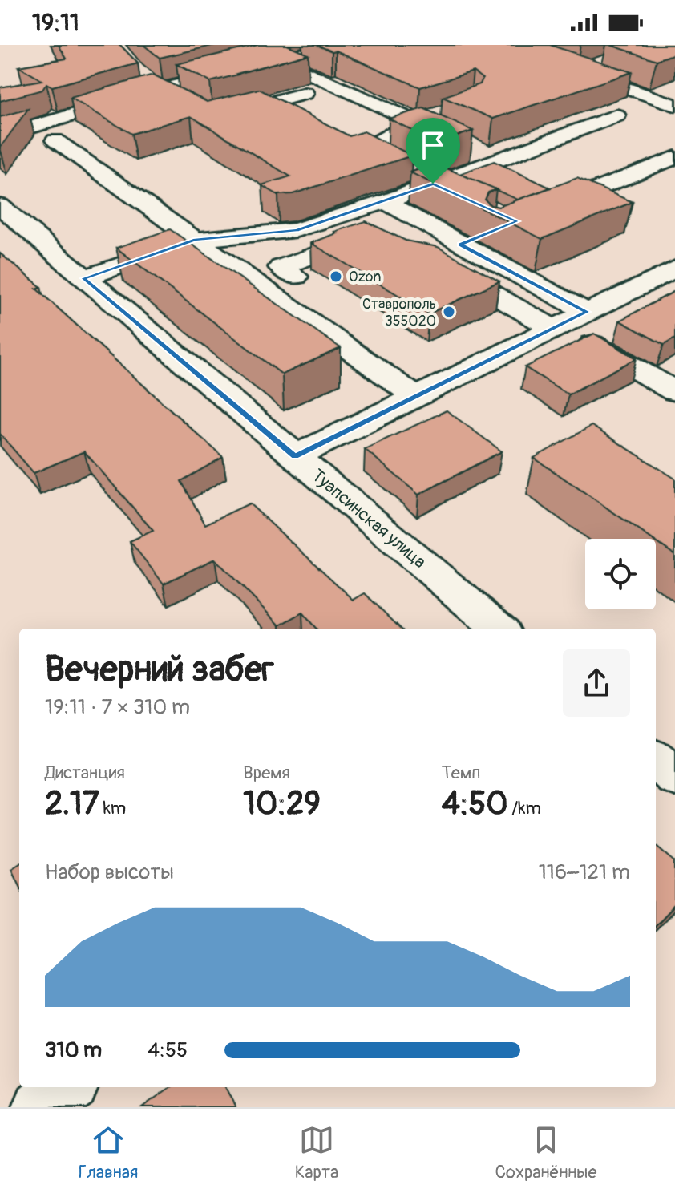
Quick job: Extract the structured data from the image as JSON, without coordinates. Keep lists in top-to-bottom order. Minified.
{"streets":{"street":["Туапсинская улица"]},"places":["Ozon","Ставрополь 355020"],"page":{"status":"19:11","heading":["Вечерний забег","19:11 · 7 × 310 m"],"stats":[["Дистанция","2.17 km"],["Время","10:29"],["Темп","4:50 /km"]],"chart":["Набор высоты","116–121 m"],"list":[{"name":"310 m","note":"4:55"}],"tabs":["Главная","Карта","Сохранённые"]}}
